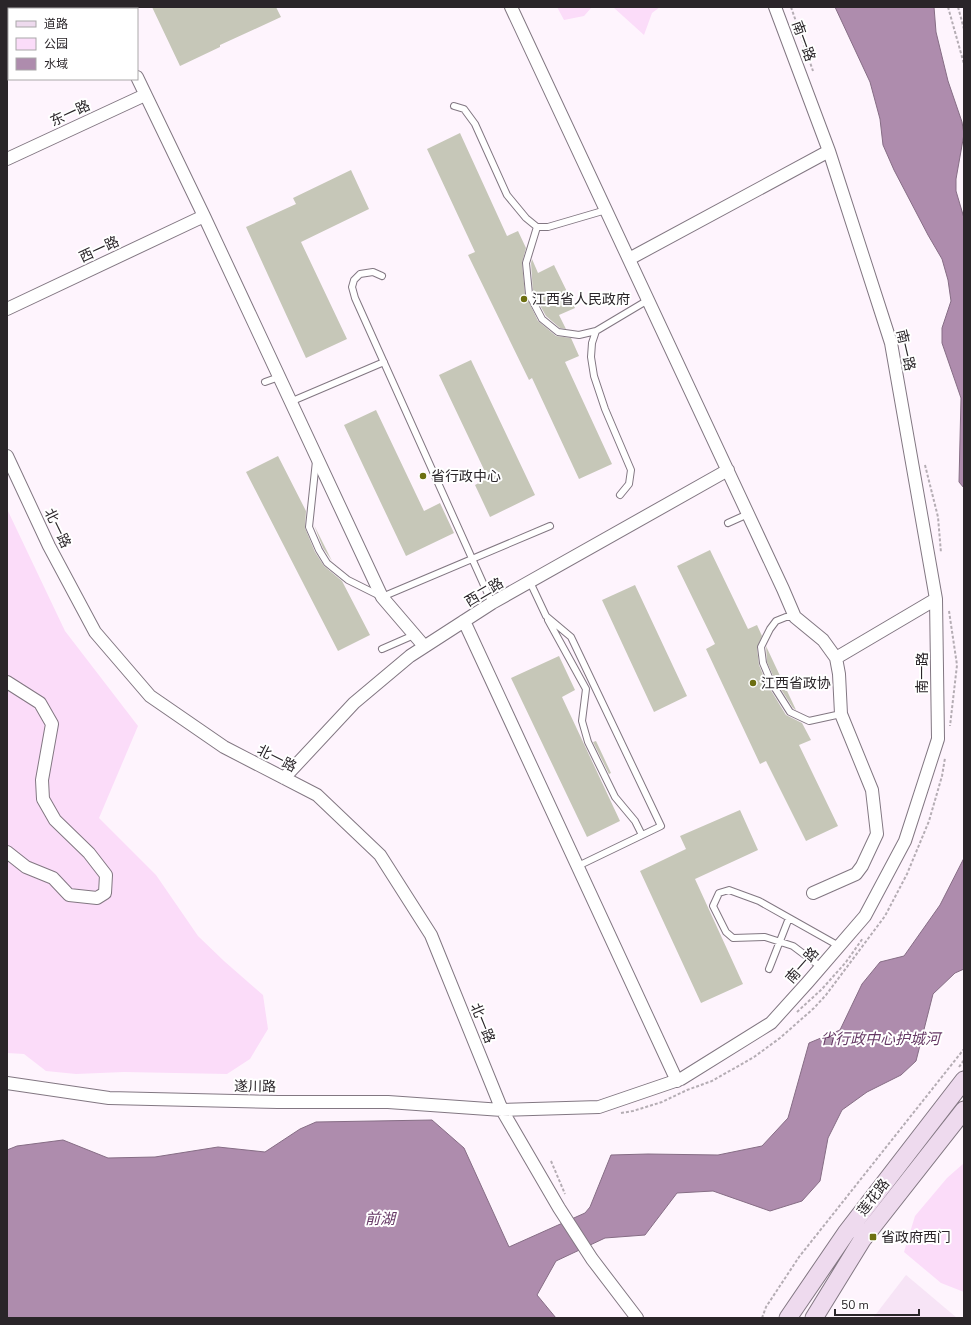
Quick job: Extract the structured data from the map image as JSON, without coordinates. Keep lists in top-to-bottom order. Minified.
{"streets":{"main road":["莲花路"],"street":["南一路","东一路","西一路","北一路","西二路","遂川路"]},"crossings":[["南一路","北一路"],["南一路","遂川路"],["北一路","西二路"],["北一路","遂川路"]],"water":["省行政中心护城河","前湖"],"places":{"other":["江西省人民政府","省行政中心","江西省政协"],"transit":["省政府西门"]},"legend":["道路","公园","水域"],"scale_bar":"50 m"}
